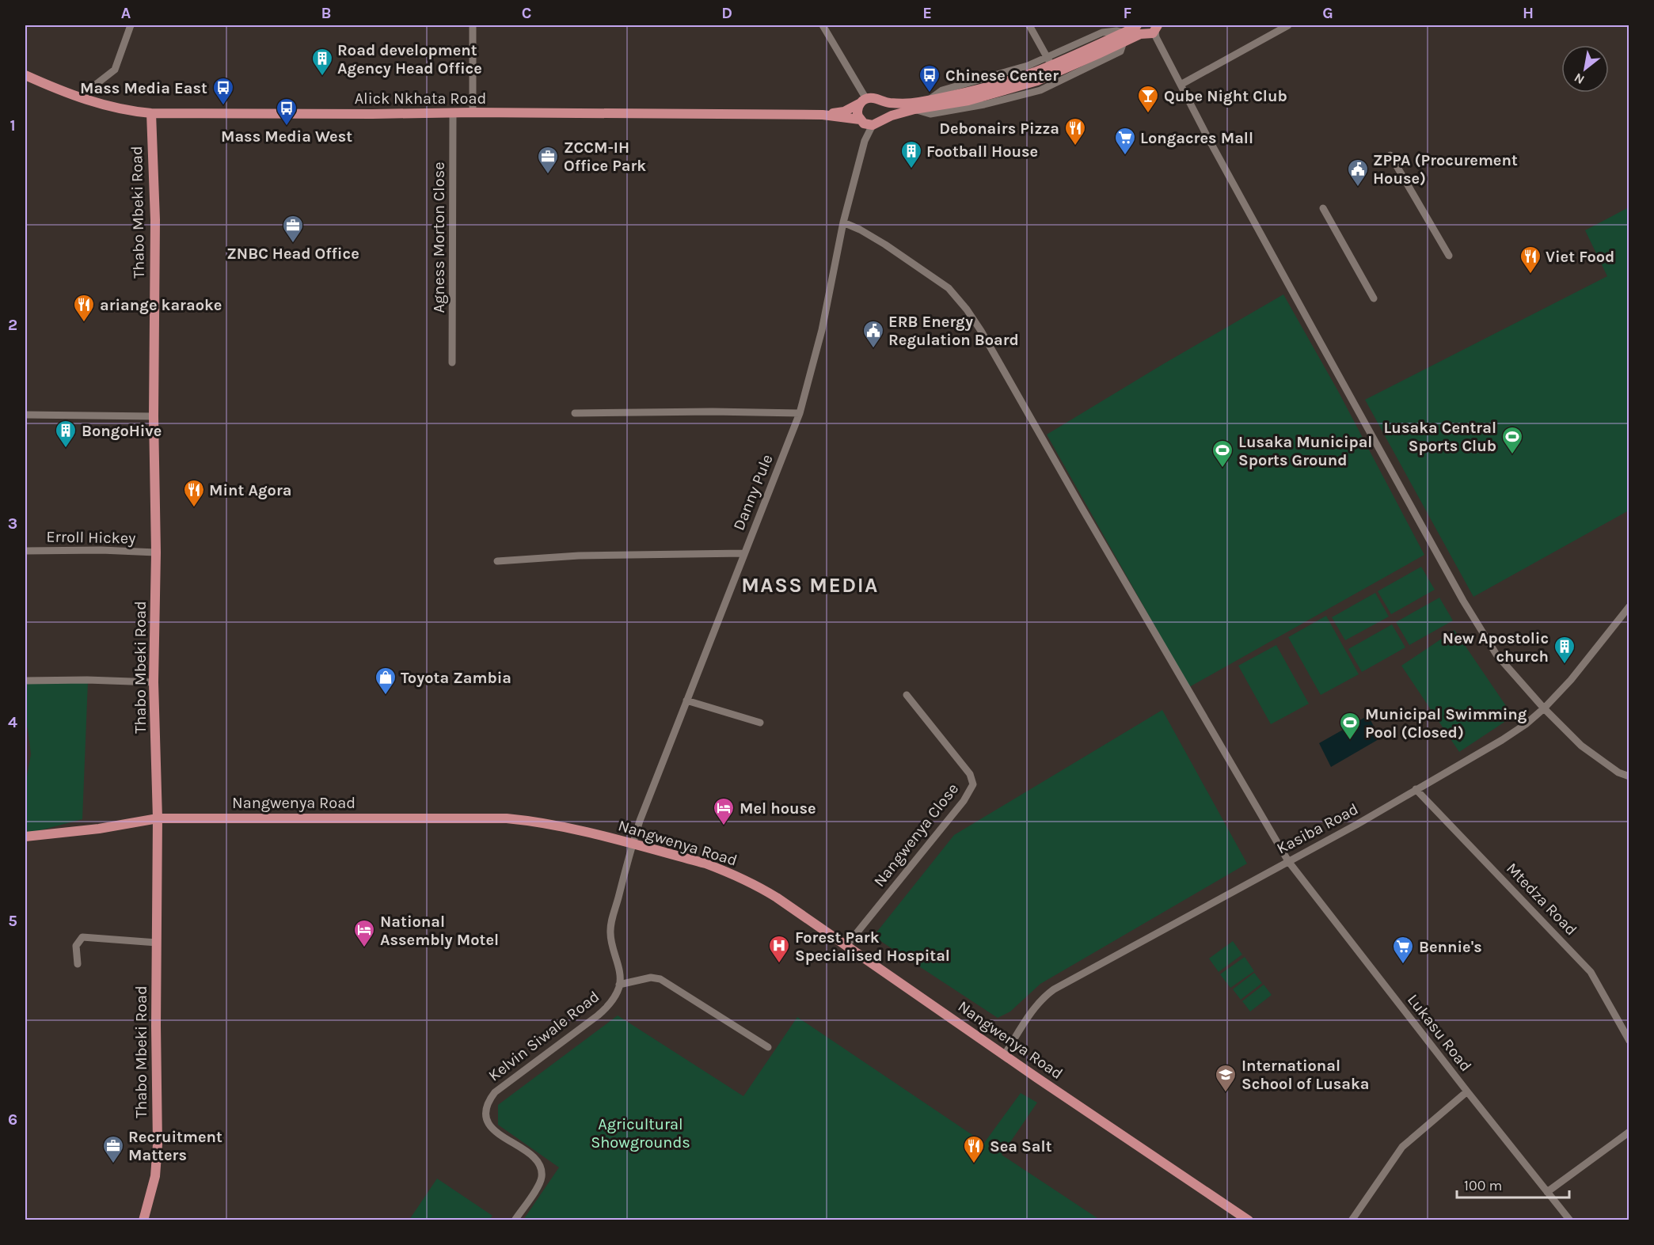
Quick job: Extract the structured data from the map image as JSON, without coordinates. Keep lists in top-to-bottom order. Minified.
{"streets":{"main road":["Alick Nkhata Road","Thabo Mbeki Road","Nangwenya Road"],"street":["Agness Morton Close","Danny Pule","Erroll Hickey","Kasiba Road","Nangwenya Close","Mtedza Road","Lukasu Road","Kelvin Siwale Road"]},"crossings":[["Alick Nkhata Road","Thabo Mbeki Road"],["Alick Nkhata Road","Agness Morton Close"],["Alick Nkhata Road","Danny Pule"],["Thabo Mbeki Road","Erroll Hickey"],["Thabo Mbeki Road","Nangwenya Road"],["Danny Pule","Nangwenya Road"],["Danny Pule","Lukasu Road"],["Nangwenya Road","Kasiba Road"],["Nangwenya Road","Nangwenya Close"],["Kasiba Road","Mtedza Road"],["Kasiba Road","Lukasu Road"]],"districts":["MASS MEDIA"],"parks":["Agricultural Showgrounds"],"places":{"building":["Road development Agency Head Office","Football House","BongoHive","New Apostolic church"],"bus stop":["Chinese Center","Mass Media East","Mass Media West"],"bar":["Qube Night Club"],"restaurant":["Debonairs Pizza","Viet Food","ariange karaoke","Mint Agora","Sea Salt"],"supermarket":["Longacres Mall","Bennie's"],"office":["ZCCM-IH Office Park","ZNBC Head Office","Recruitment Matters"],"public building":["ZPPA (Procurement House)","ERB Energy Regulation Board"],"sports":["Lusaka Central Sports Club","Lusaka Municipal Sports Ground","Municipal Swimming Pool (Closed)"],"shop":["Toyota Zambia"],"hotel":["Mel house","National Assembly Motel"],"hospital":["Forest Park Specialised Hospital"],"school or university":["International School of Lusaka"]},"scale_bar":"100 m","north":"bottom left","grid":{"columns":["A","B","C","D","E","F","G","H"],"rows":["1","2","3","4","5","6"]}}
